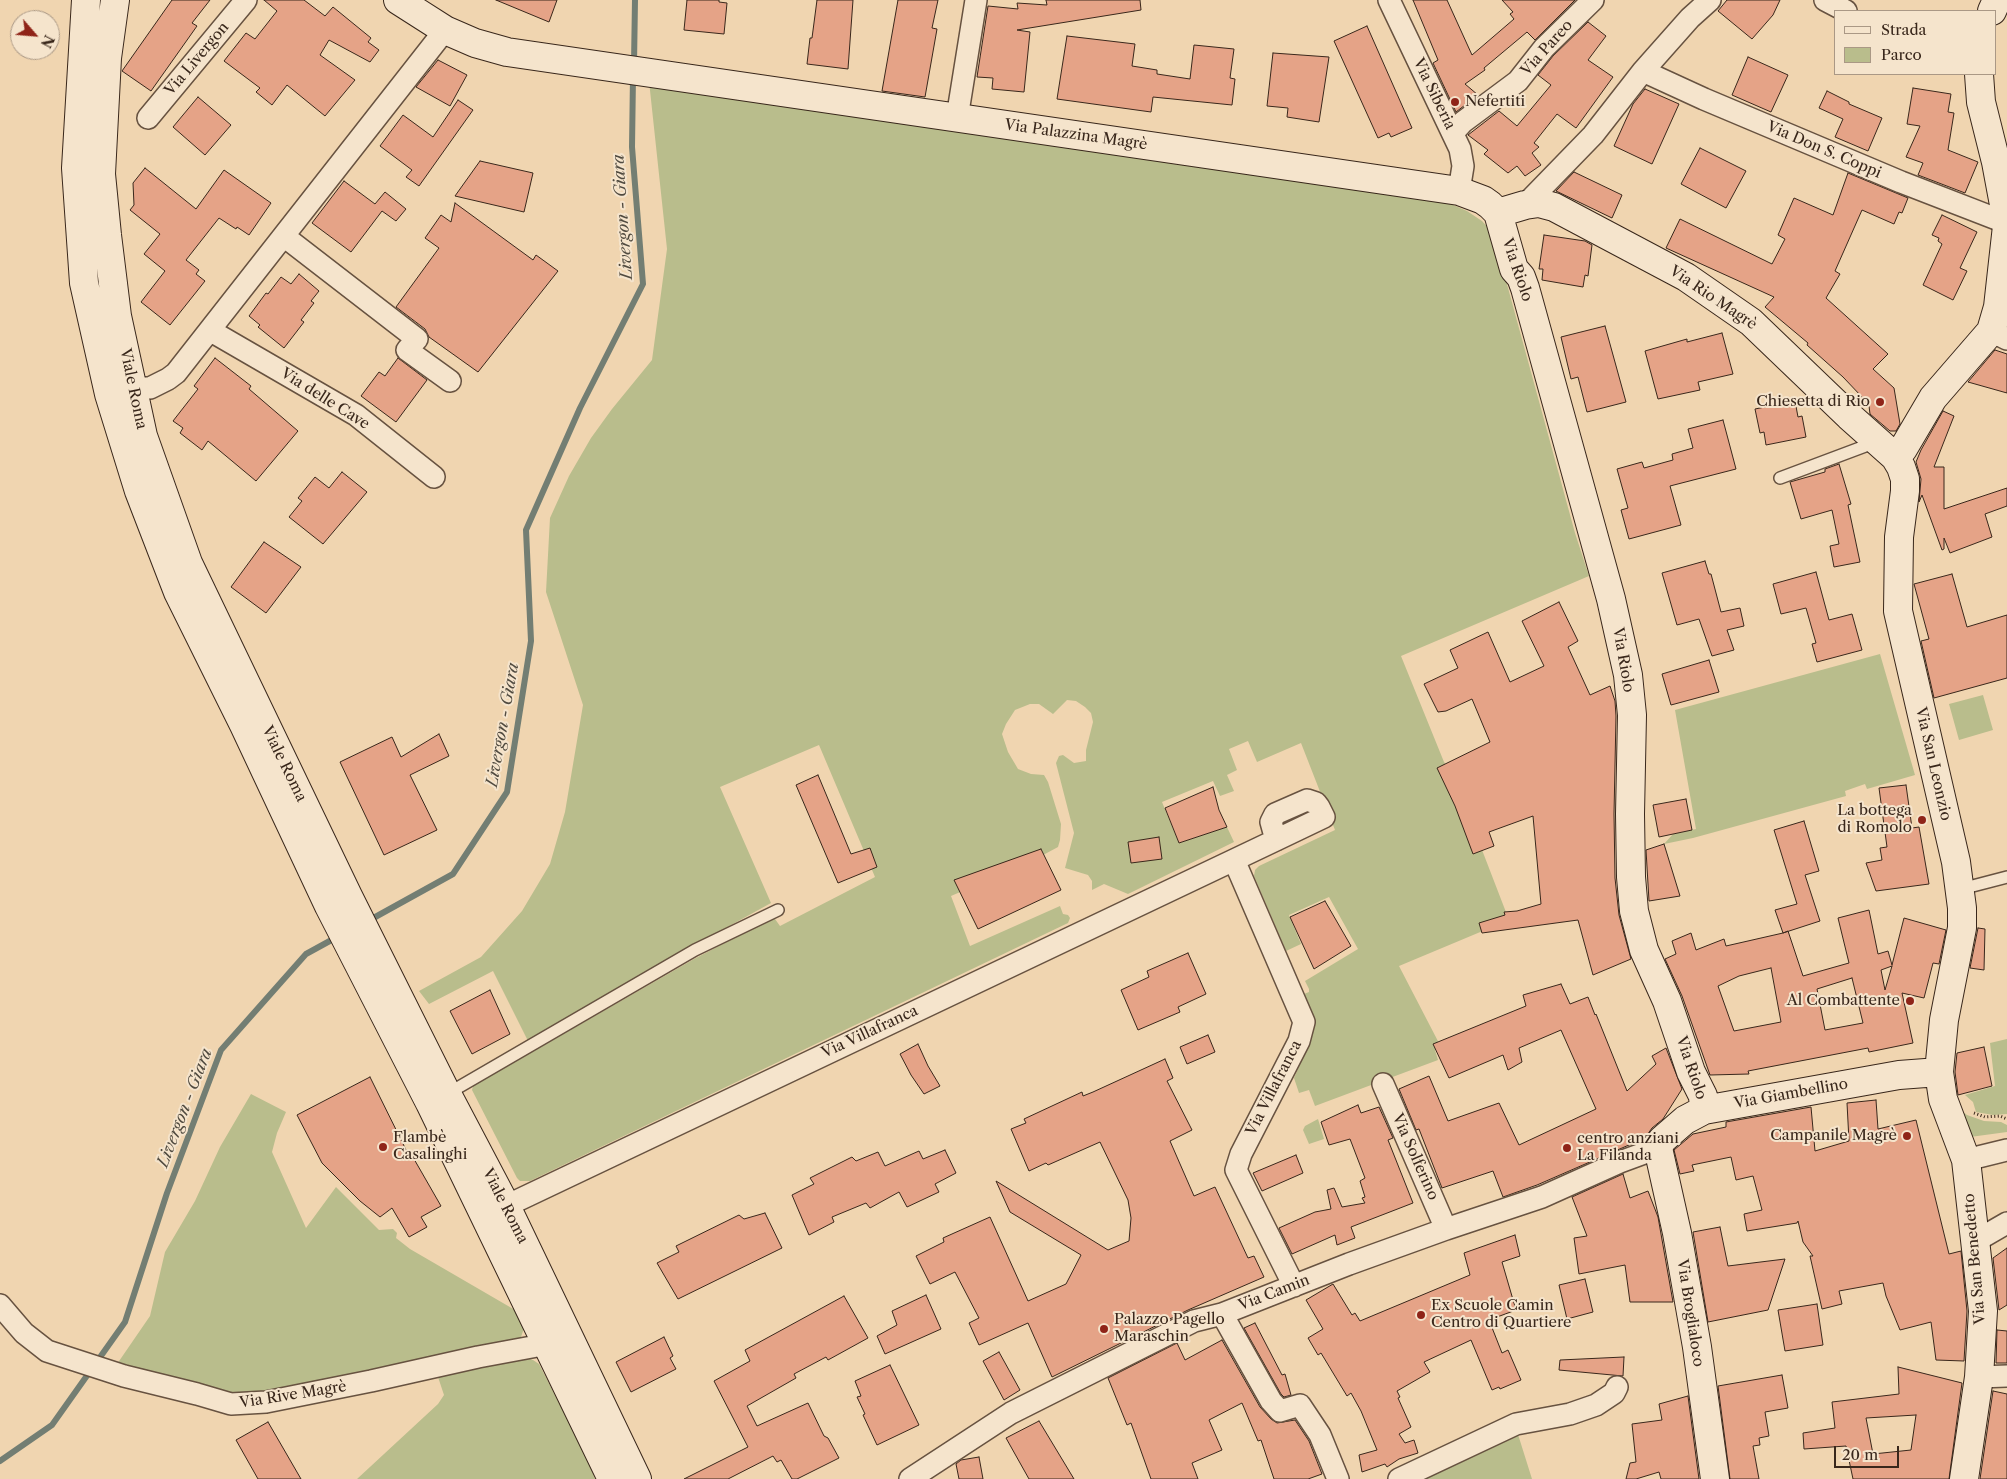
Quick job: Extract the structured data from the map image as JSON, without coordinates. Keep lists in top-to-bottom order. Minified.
{"streets":{"street":["Via Pareo","Via Livergon","Via Siberia","Via Palazzina Magrè","Via Don S. Coppi","Via Riolo","Via Rio Magrè","Viale Roma","Via delle Cave","Via San Leonzio","Via Villafranca","Via Giambellino","Via Solferino","Via San Benedetto","Via Camin","Via Broglialoco","Via Rive Magrè"]},"crossings":[["Via Pareo","Via Siberia"],["Via Siberia","Via Palazzina Magrè"],["Via Palazzina Magrè","Via Riolo"],["Via Palazzina Magrè","Via Rio Magrè"],["Via Don S. Coppi","Via Rio Magrè"],["Via Riolo","Via Rio Magrè"],["Via Riolo","Via Giambellino"],["Via Rio Magrè","Via San Leonzio"],["Viale Roma","Via Villafranca"],["Viale Roma","Via Rive Magrè"],["Via San Leonzio","Via Giambellino"],["Via San Leonzio","Via San Benedetto"],["Via Villafranca","Via Camin"],["Via Giambellino","Via San Benedetto"],["Via Giambellino","Via Camin"],["Via Giambellino","Via Broglialoco"],["Via Solferino","Via Camin"],["Via Camin","Via Broglialoco"]],"water":["Livergon - Giara"],"places":["Nefertiti","Chiesetta di Rio","La bottega di Romolo","Al Combattente","Campanile Magrè","Flambè Casalinghi","centro anziani La Filanda","Ex Scuole Camin Centro di Quartiere","Palazzo Pagello Maraschin"],"legend":["Strada","Parco"],"scale_bar":"20 m","north":"bottom right"}
